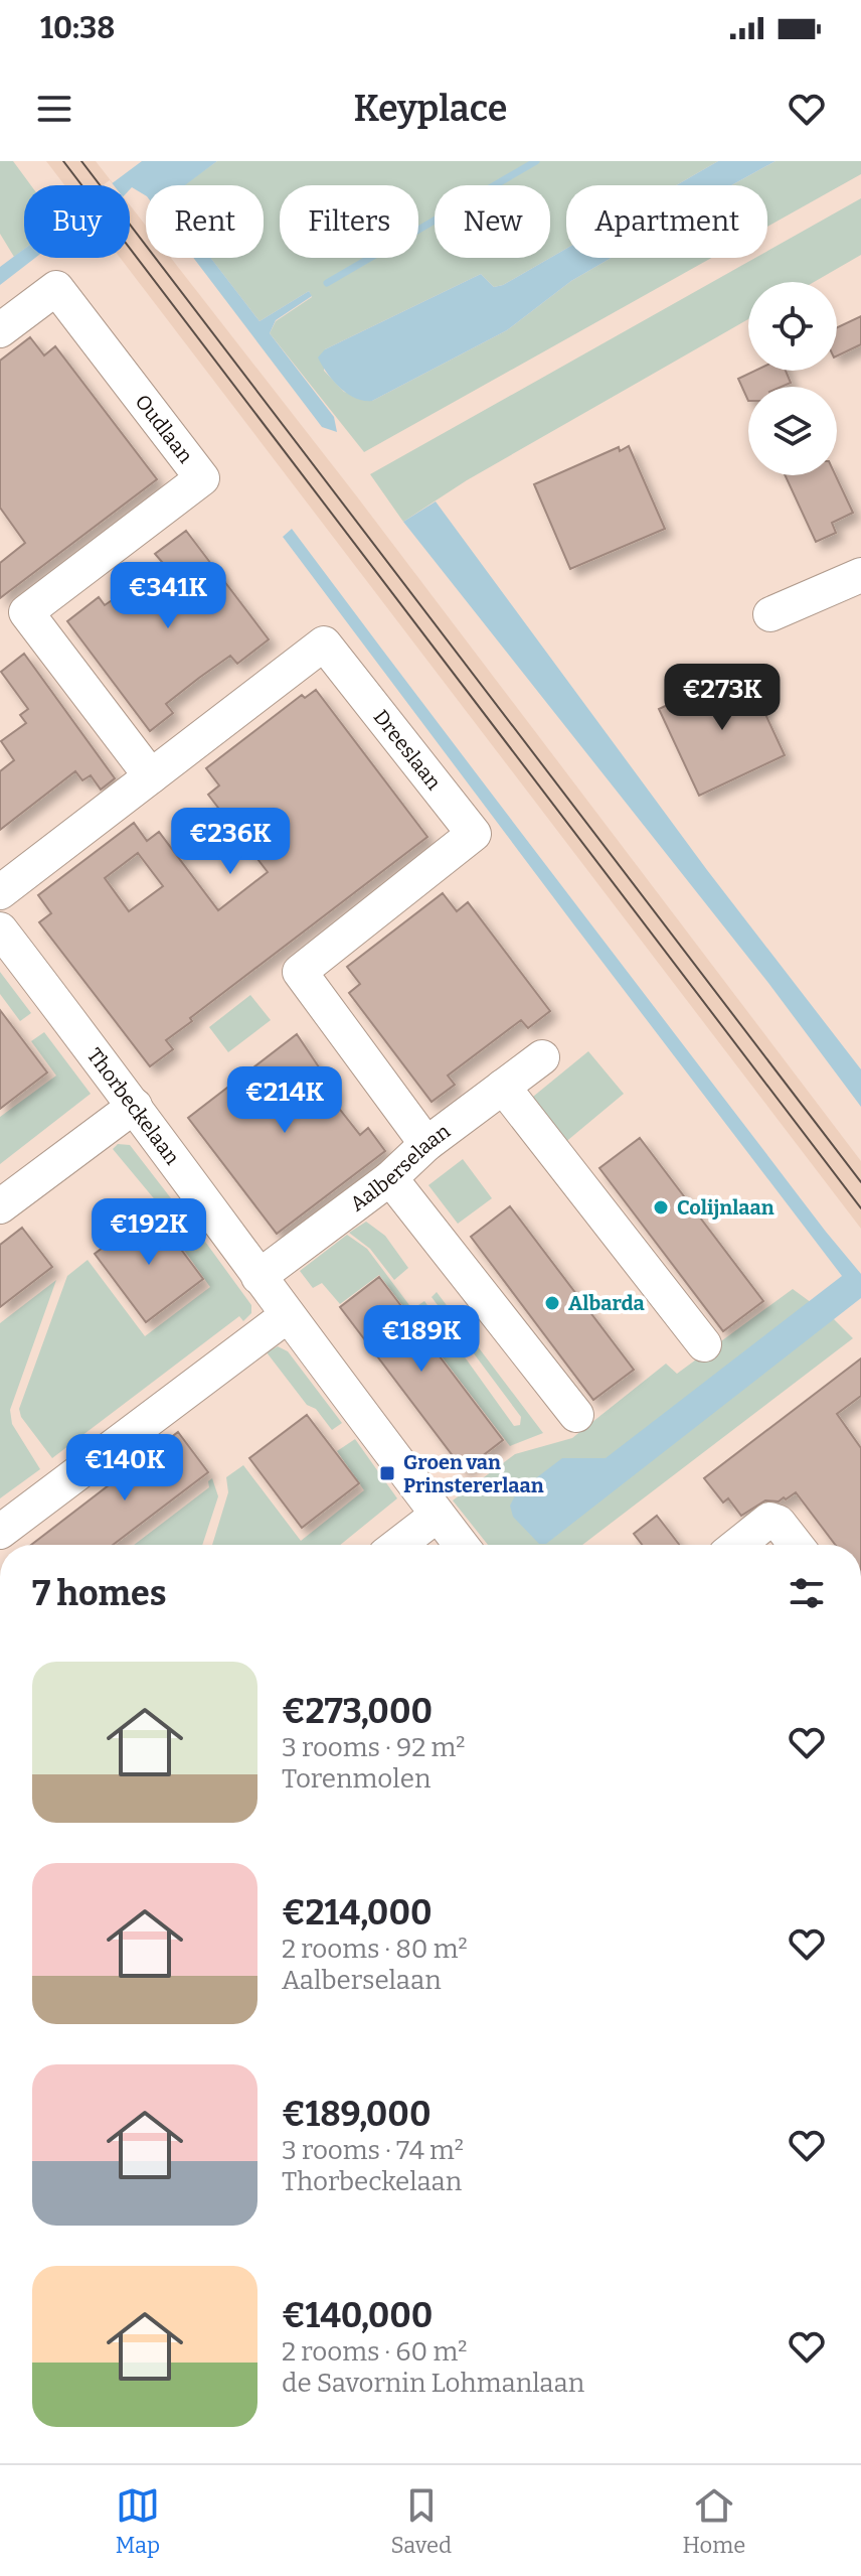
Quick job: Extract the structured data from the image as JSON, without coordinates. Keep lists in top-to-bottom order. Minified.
{"streets":{"street":["Oudlaan","Dreeslaan","Thorbeckelaan","Aalberselaan"]},"crossings":[["Oudlaan","Dreeslaan"],["Dreeslaan","Aalberselaan"],["Thorbeckelaan","Aalberselaan"]],"places":{"other":["Colijnlaan","Albarda"],"transit":["Groen van Prinstererlaan"]},"page":{"status":"10:38","header":"Keyplace","chip":["Buy","Rent","Filters","New","Apartment"],"price":["€341K","€273K","€236K","€214K","€192K","€189K","€140K"],"heading":"7 homes","list":[{"name":"€273,000","note":"3 rooms · 92 m² · Torenmolen"},{"name":"€214,000","note":"2 rooms · 80 m² · Aalberselaan"},{"name":"€189,000","note":"3 rooms · 74 m² · Thorbeckelaan"},{"name":"€140,000","note":"2 rooms · 60 m² · de Savornin Lohmanlaan"}],"tabs":["Map","Saved","Home"]}}
